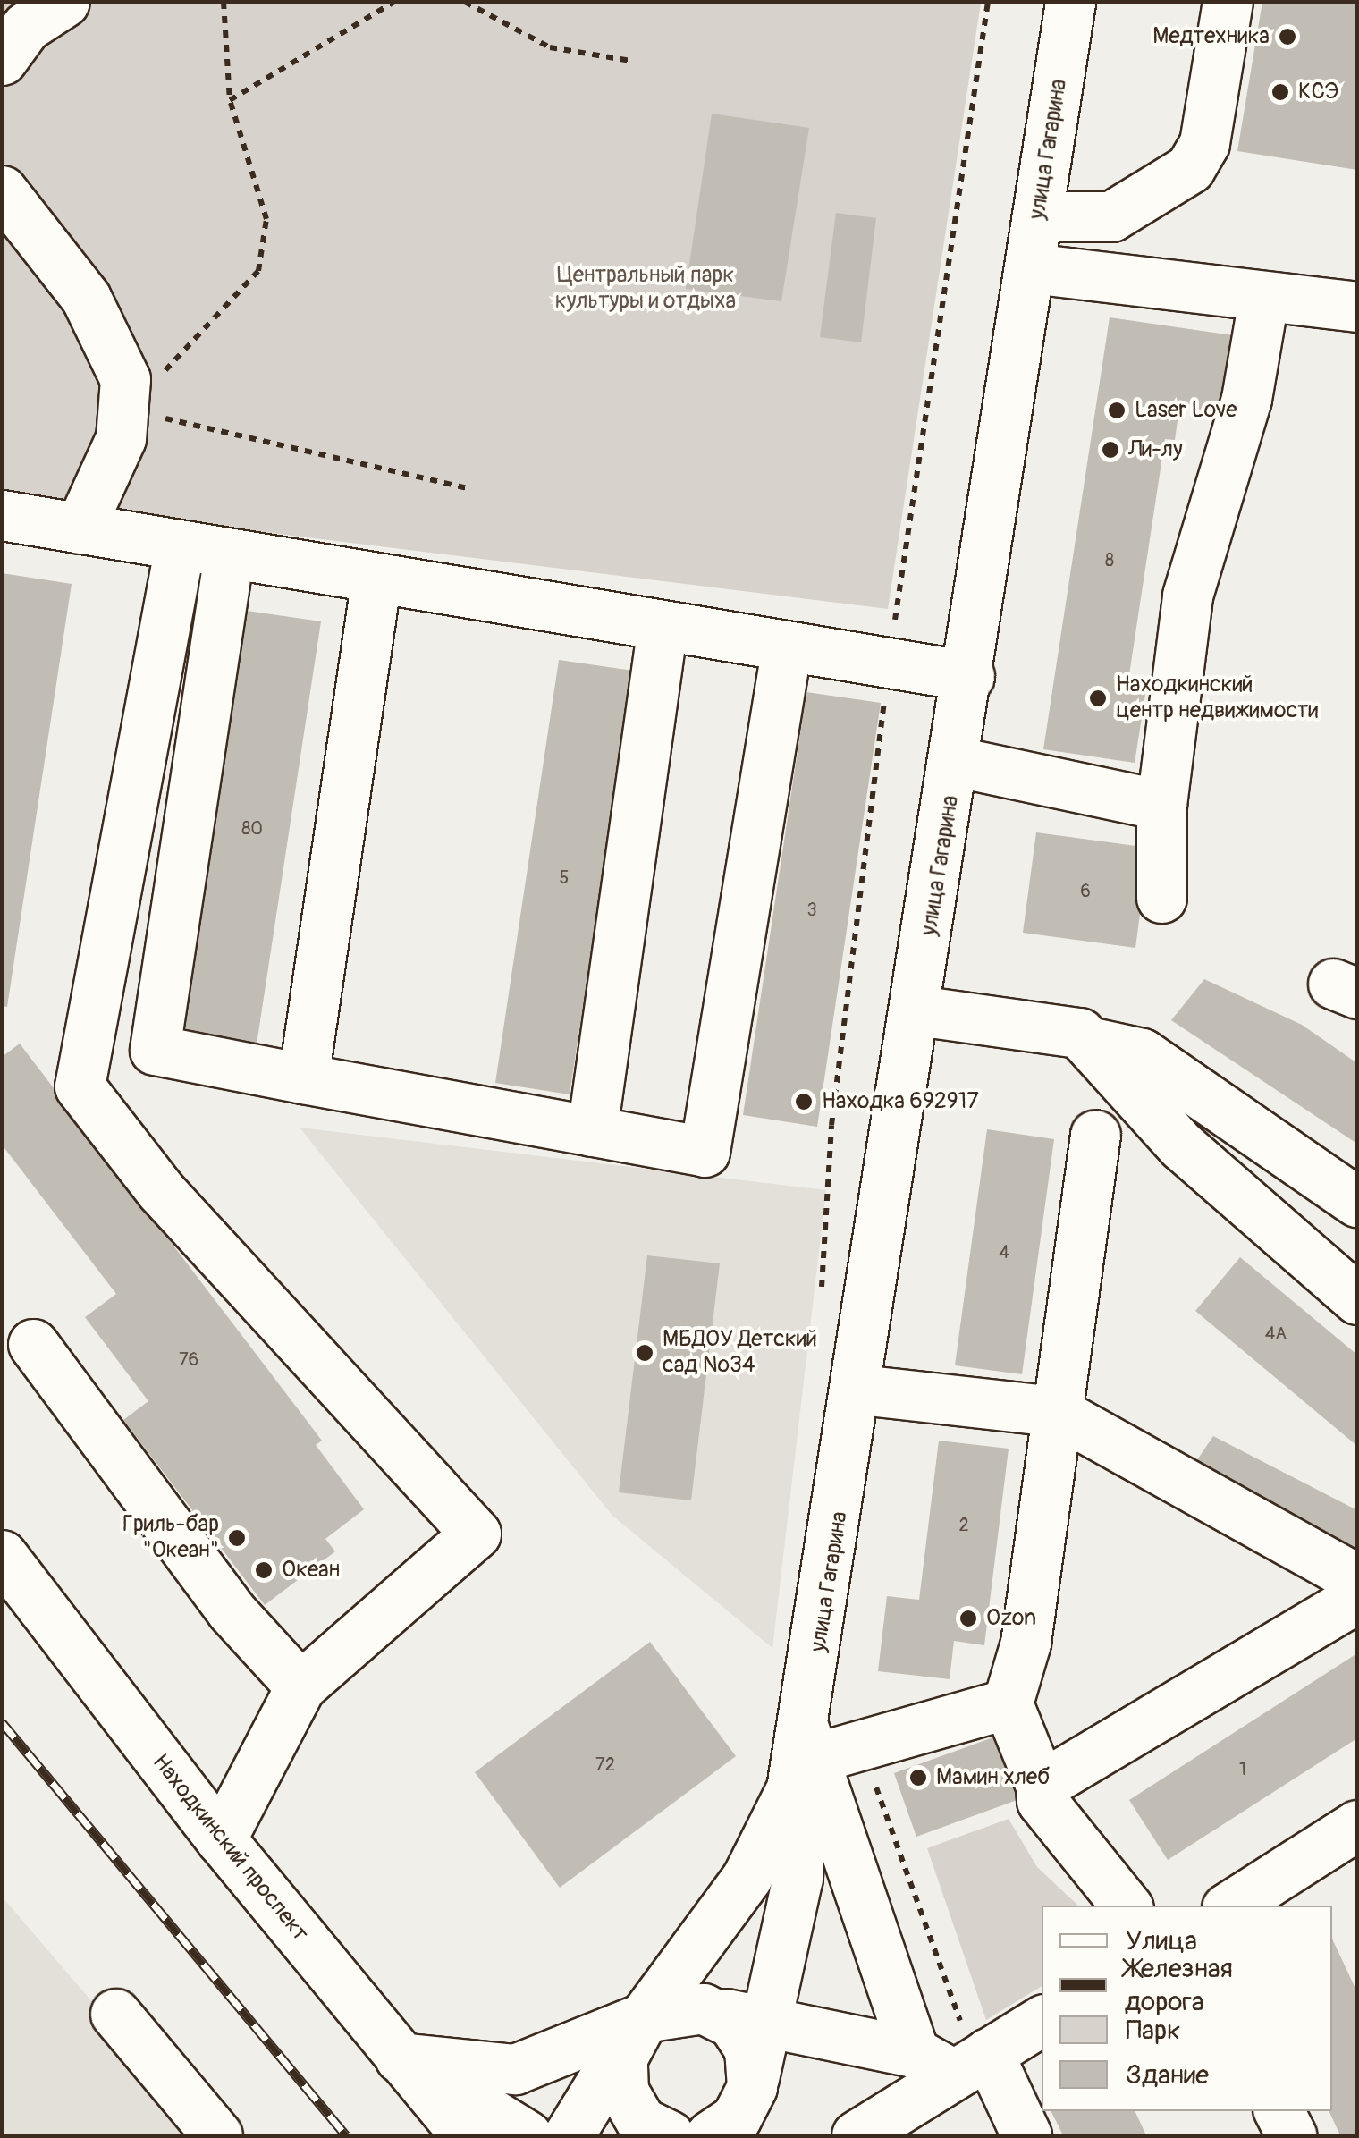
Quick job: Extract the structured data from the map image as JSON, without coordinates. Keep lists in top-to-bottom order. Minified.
{"streets":{"main road":["улица Гагарина","Находкинский проспект"]},"parks":["Центральный парк культуры и отдыха"],"places":["Медтехника","КСЭ","Laser Love","Ли-лу","Находкинский центр недвижимости","Находка 692917","МБДОУ Детский сад №34","Гриль-бар \"Океан\"","Океан","Ozon","Мамин хлеб"],"house_numbers":["8","80","5","6","3","4","4А","76","2","72","1"],"legend":["Улица","Железная дорога","Парк","Здание"]}
